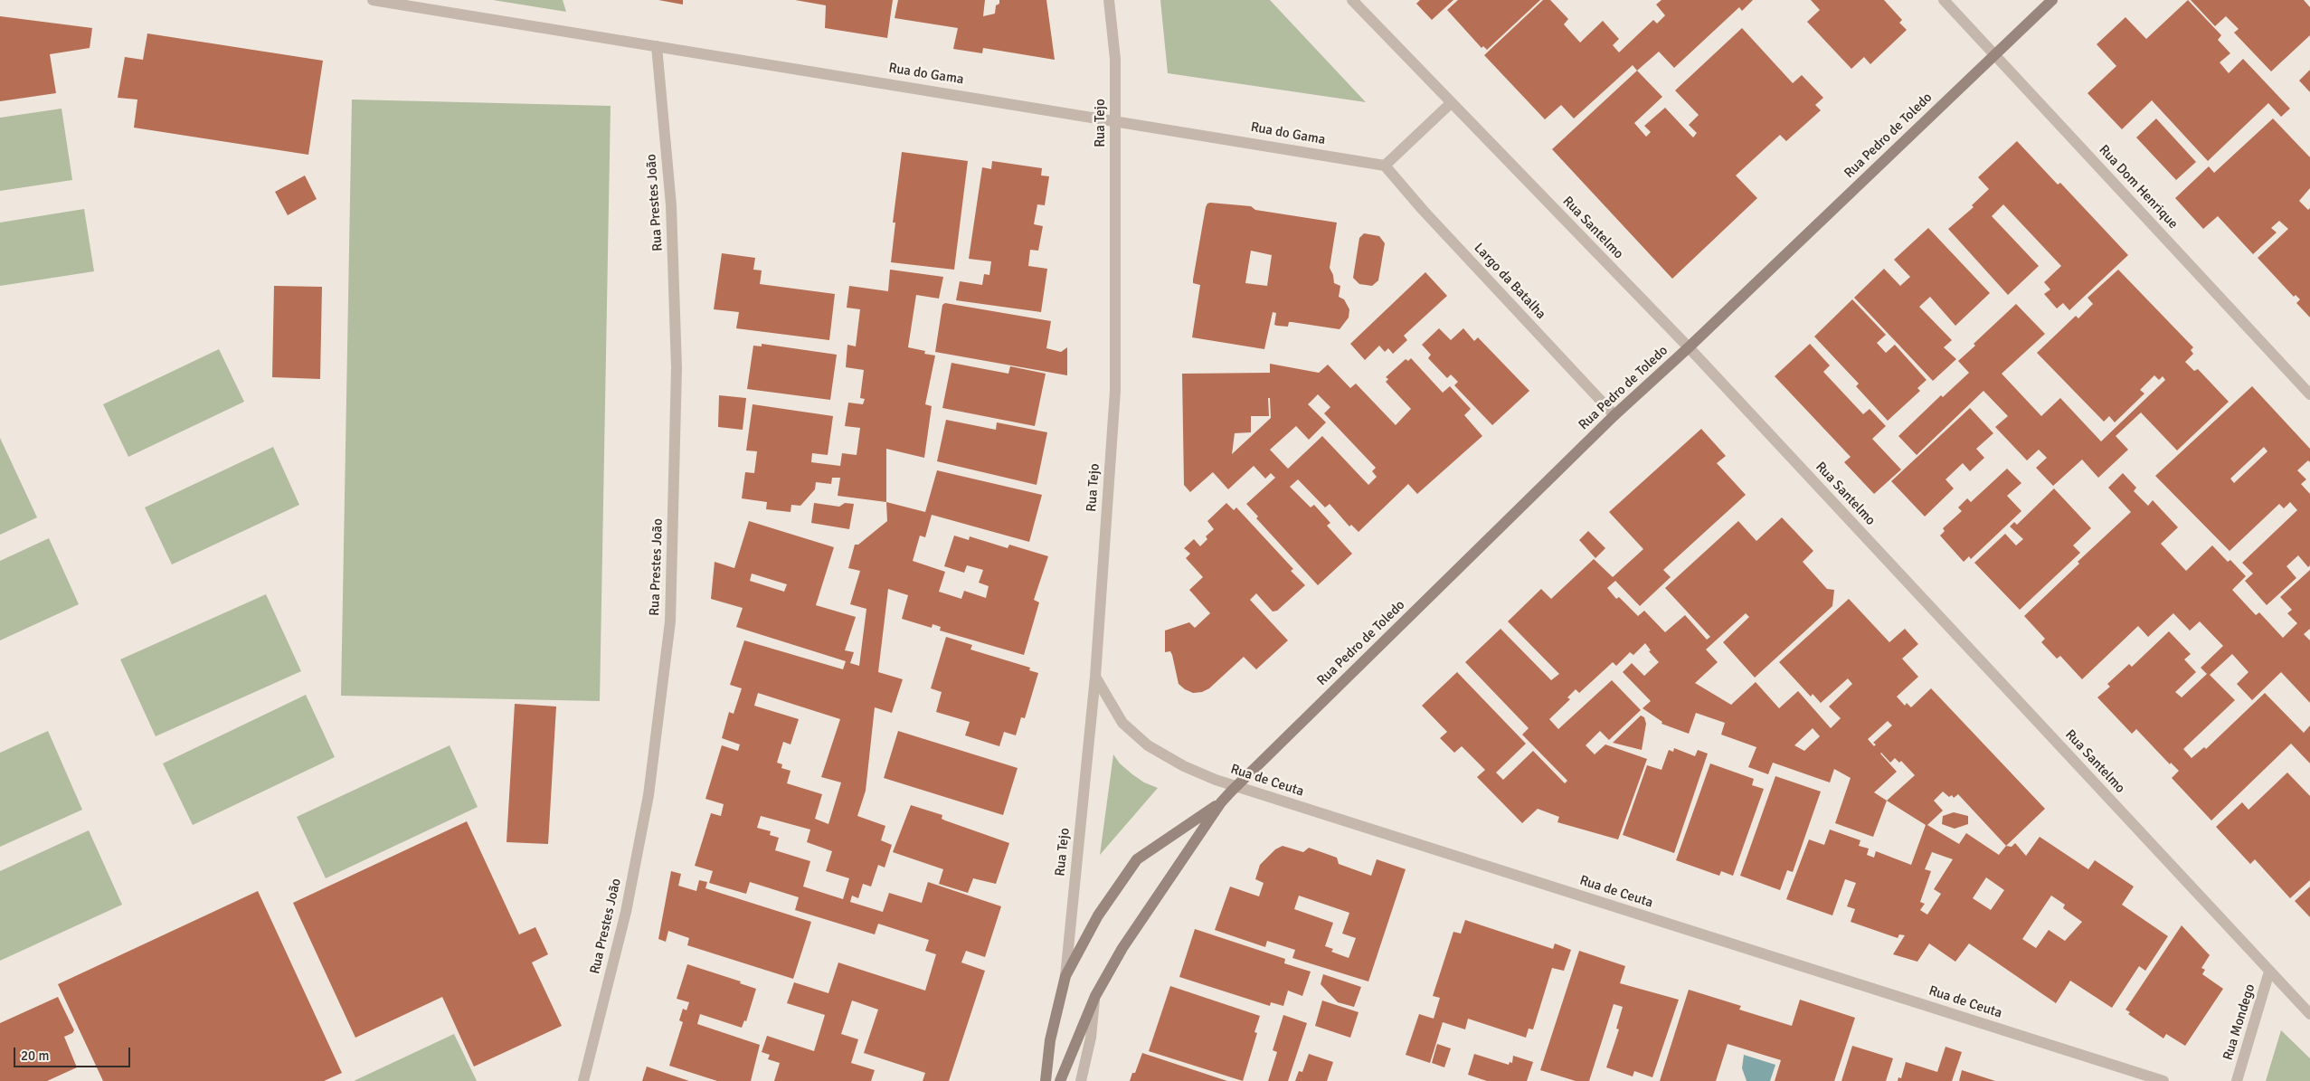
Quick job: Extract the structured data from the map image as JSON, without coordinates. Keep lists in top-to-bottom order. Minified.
{"streets":{"street":["Rua do Gama","Rua Tejo","Rua Pedro de Toledo","Rua Dom Henrique","Rua Prestes João","Rua Santelmo","Largo da Batalha","Rua de Ceuta","Rua Mondego"]},"crossings":[["Rua do Gama","Rua Tejo"],["Rua do Gama","Rua Prestes João"],["Rua do Gama","Largo da Batalha"],["Rua Tejo","Rua Pedro de Toledo"],["Rua Tejo","Rua de Ceuta"],["Rua Pedro de Toledo","Rua Dom Henrique"],["Rua Pedro de Toledo","Rua Santelmo"],["Rua Pedro de Toledo","Largo da Batalha"],["Rua Pedro de Toledo","Rua de Ceuta"],["Rua Santelmo","Rua Mondego"]],"scale_bar":"20 m"}
